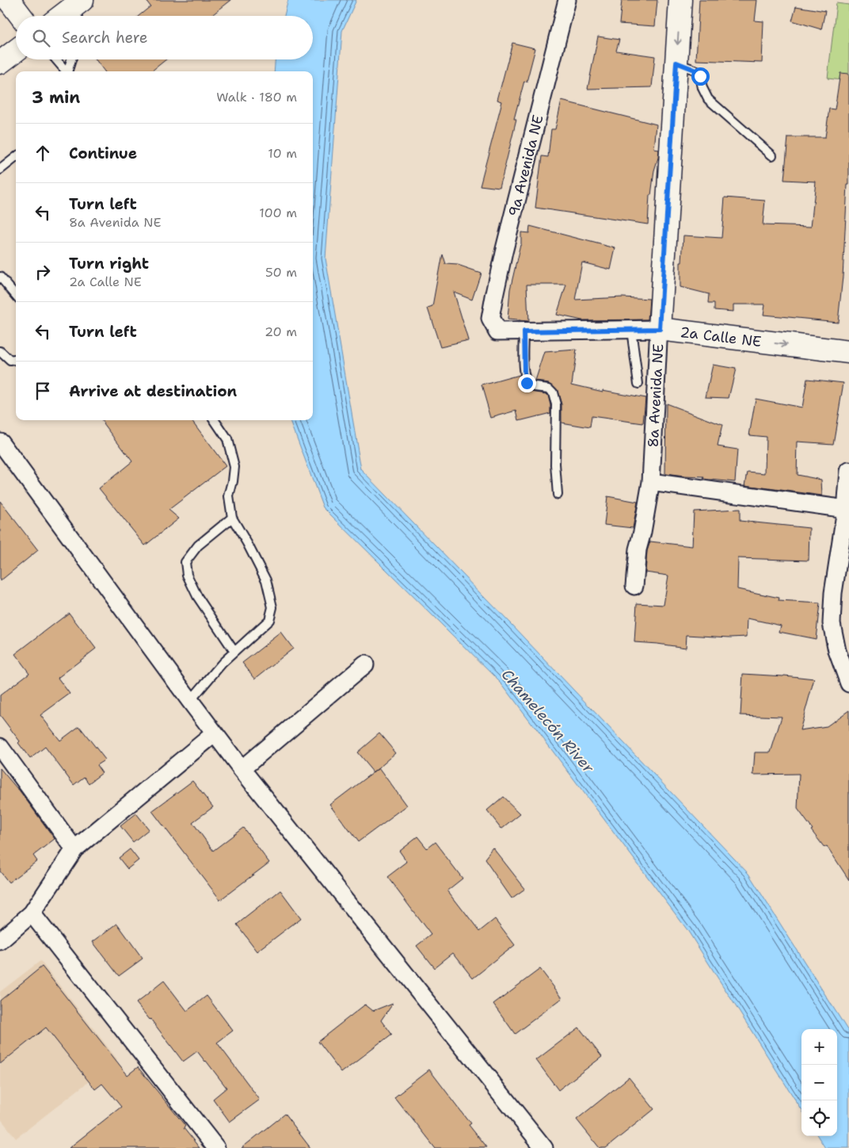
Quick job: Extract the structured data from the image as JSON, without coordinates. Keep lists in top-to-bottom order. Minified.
{"streets":{"street":["9a Avenida NE","2a Calle NE","8a Avenida NE"]},"crossings":[["9a Avenida NE","2a Calle NE"],["2a Calle NE","8a Avenida NE"]],"water":["Chamelecón River"],"page":{"search":"Search here","heading":["3 min","Walk · 180 m"],"list":[["Continue","10 m"],["Turn left","8a Avenida NE","100 m"],["Turn right","2a Calle NE","50 m"],["Turn left","20 m"],"Arrive at destination"],"map_buttons":["+","−"]}}
